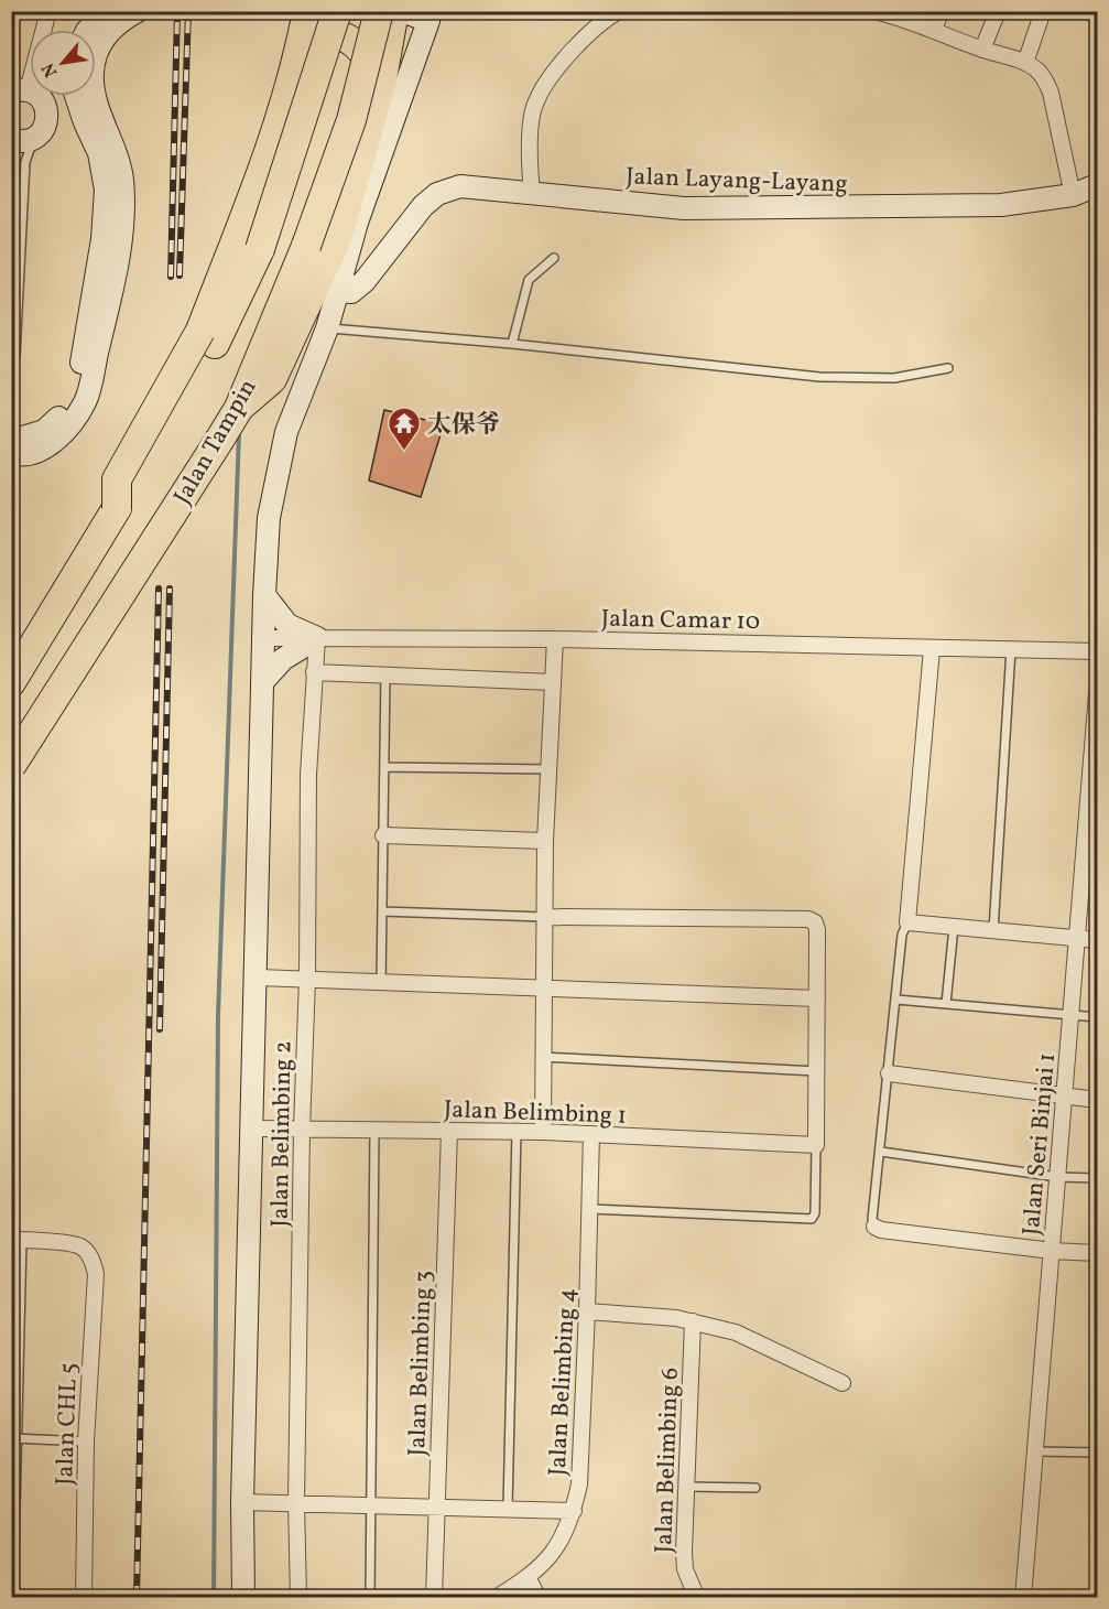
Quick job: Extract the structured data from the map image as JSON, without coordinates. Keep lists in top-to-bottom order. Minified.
{"streets":{"highway":["Jalan Tampin"],"street":["Jalan Layang-Layang","Jalan Camar 10","Jalan Belimbing 1","Jalan Belimbing 2","Jalan Seri Binjai 1","Jalan Belimbing 3","Jalan Belimbing 4","Jalan CHL 5","Jalan Belimbing 6"]},"crossings":[["Jalan Camar 10","Jalan Belimbing 2"],["Jalan Belimbing 1","Jalan Belimbing 2"],["Jalan Belimbing 1","Jalan Belimbing 3"],["Jalan Belimbing 1","Jalan Belimbing 4"]],"places":{"temple":["太保爷"]},"north":"bottom left"}
